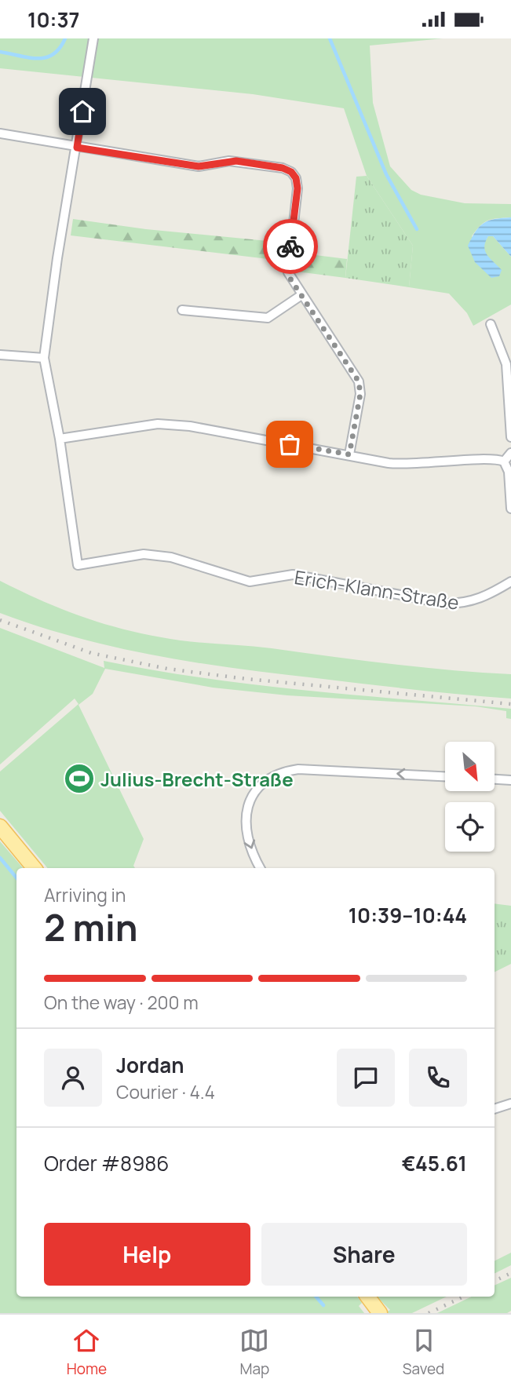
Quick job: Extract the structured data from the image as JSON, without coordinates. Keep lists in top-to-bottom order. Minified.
{"streets":{"street":["Erich-Klann-Straße"]},"places":{"sports":["Julius-Brecht-Straße"]},"north":"bottom right","page":{"status":"10:37","heading":["2 min","Arriving in","10:39–10:44"],"panel":["Jordan","Courier · 4.4","Order #8986","€45.61"],"bar":"On the way · 200 m","buttons":["Help","Share"],"tabs":["Home","Map","Saved"]}}
